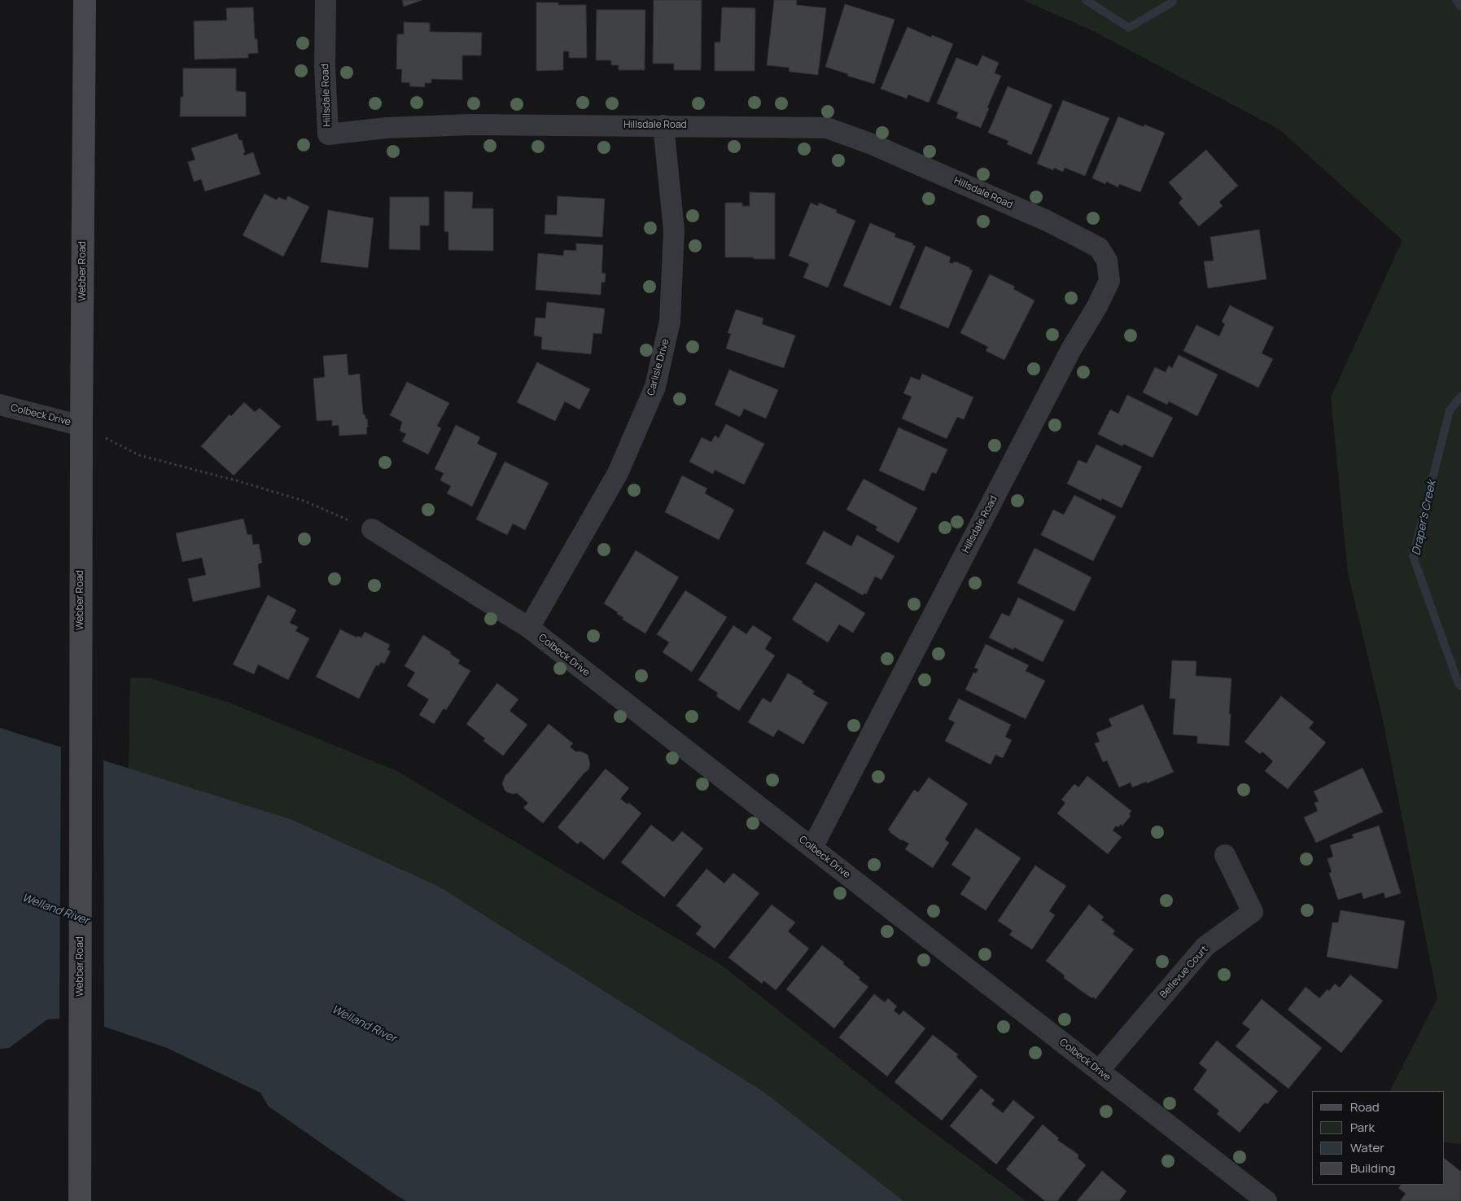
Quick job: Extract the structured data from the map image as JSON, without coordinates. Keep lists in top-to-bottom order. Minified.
{"streets":{"main road":["Webber Road"],"street":["Hillsdale Road","Carlisle Drive","Colbeck Drive","Bellevue Court"]},"crossings":[["Hillsdale Road","Carlisle Drive"],["Hillsdale Road","Colbeck Drive"],["Webber Road","Colbeck Drive"],["Carlisle Drive","Colbeck Drive"],["Colbeck Drive","Bellevue Court"]],"water":["Draper's Creek","Welland River"],"legend":["Road","Park","Water","Building"]}
